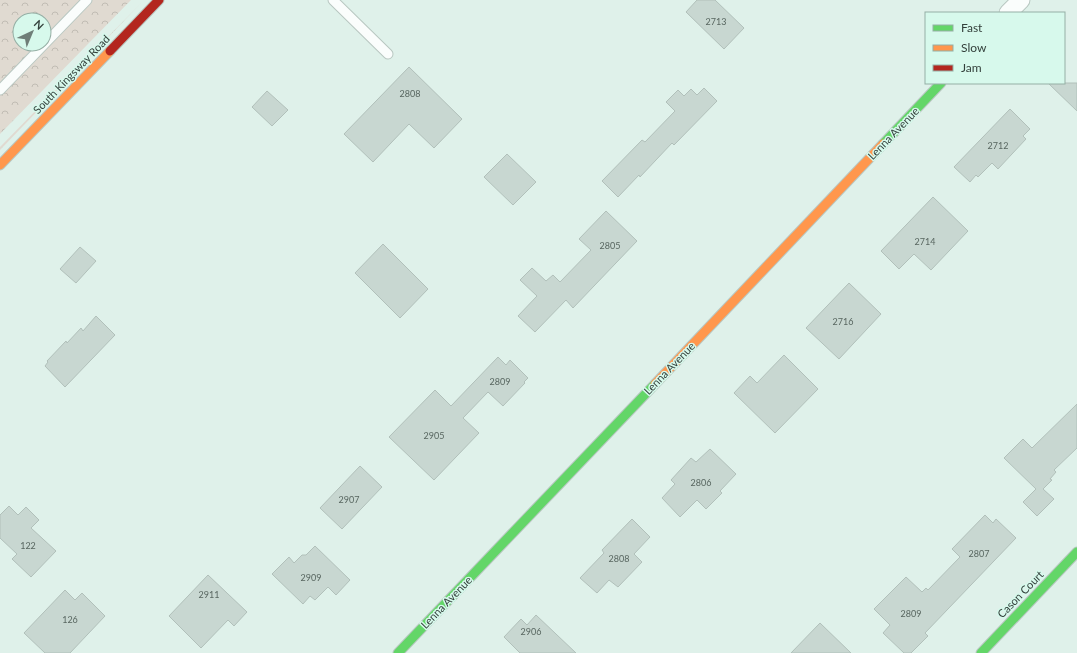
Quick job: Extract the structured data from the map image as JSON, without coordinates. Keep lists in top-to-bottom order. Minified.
{"streets":{"street":["South Kingsway Road","Lenna Avenue","Cason Court"]},"house_numbers":["2713","2808","2712","2714","2805","2716","2809","2905","2806","2907","122","2807","2808","2909","2911","2809","126","2906"],"legend":["Fast","Slow","Jam"],"north":"top right"}
